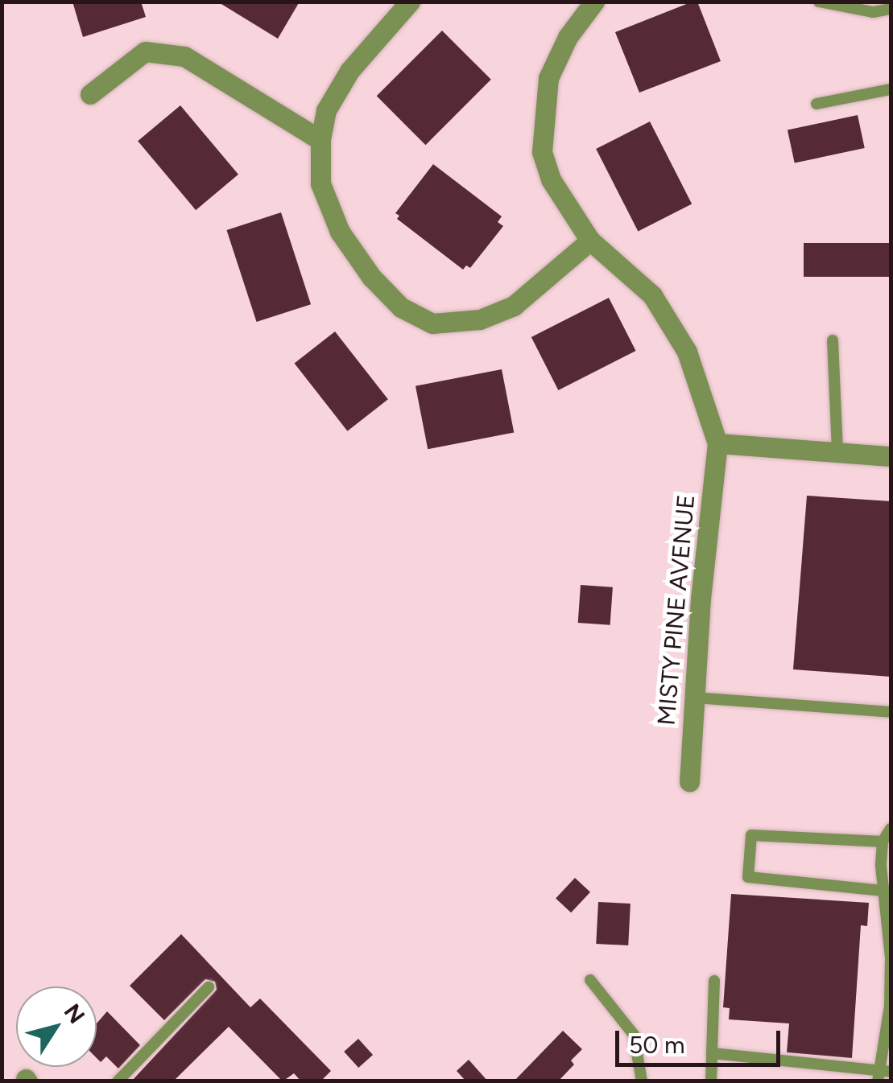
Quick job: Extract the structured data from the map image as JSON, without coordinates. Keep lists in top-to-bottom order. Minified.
{"streets":{"street":["MISTY PINE AVENUE"]},"scale_bar":"50 m","north":"top right"}
